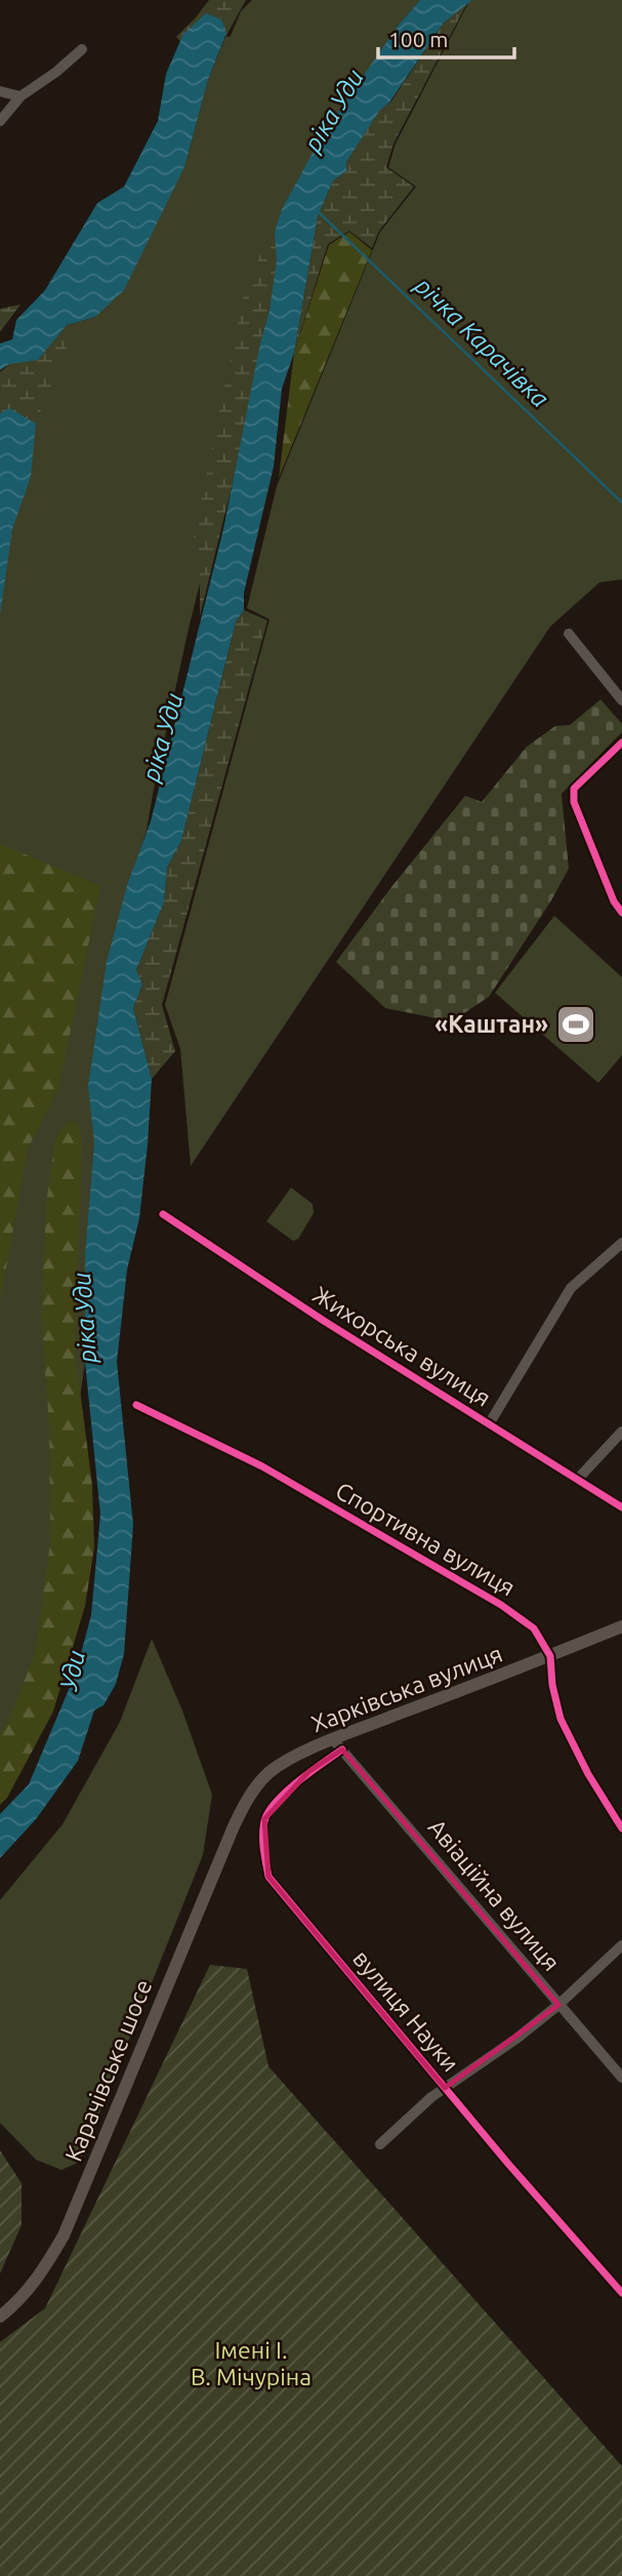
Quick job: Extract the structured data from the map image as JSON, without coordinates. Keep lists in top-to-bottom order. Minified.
{"streets":{"main road":["Харківська вулиця","Карачівське шосе"],"street":["Жихорська вулиця","Спортивна вулиця","Авіаційна вулиця","вулиця Науки"]},"crossings":[["Спортивна вулиця","Харківська вулиця"],["Харківська вулиця","Авіаційна вулиця"],["Харківська вулиця","вулиця Науки"],["Харківська вулиця","Карачівське шосе"],["Авіаційна вулиця","вулиця Науки"]],"water":["ріка Уди","річка Карачівка","Уди"],"parks":["Імені І. В. Мічуріна"],"places":{"sports":["«Каштан»"]},"scale_bar":"100 m"}
